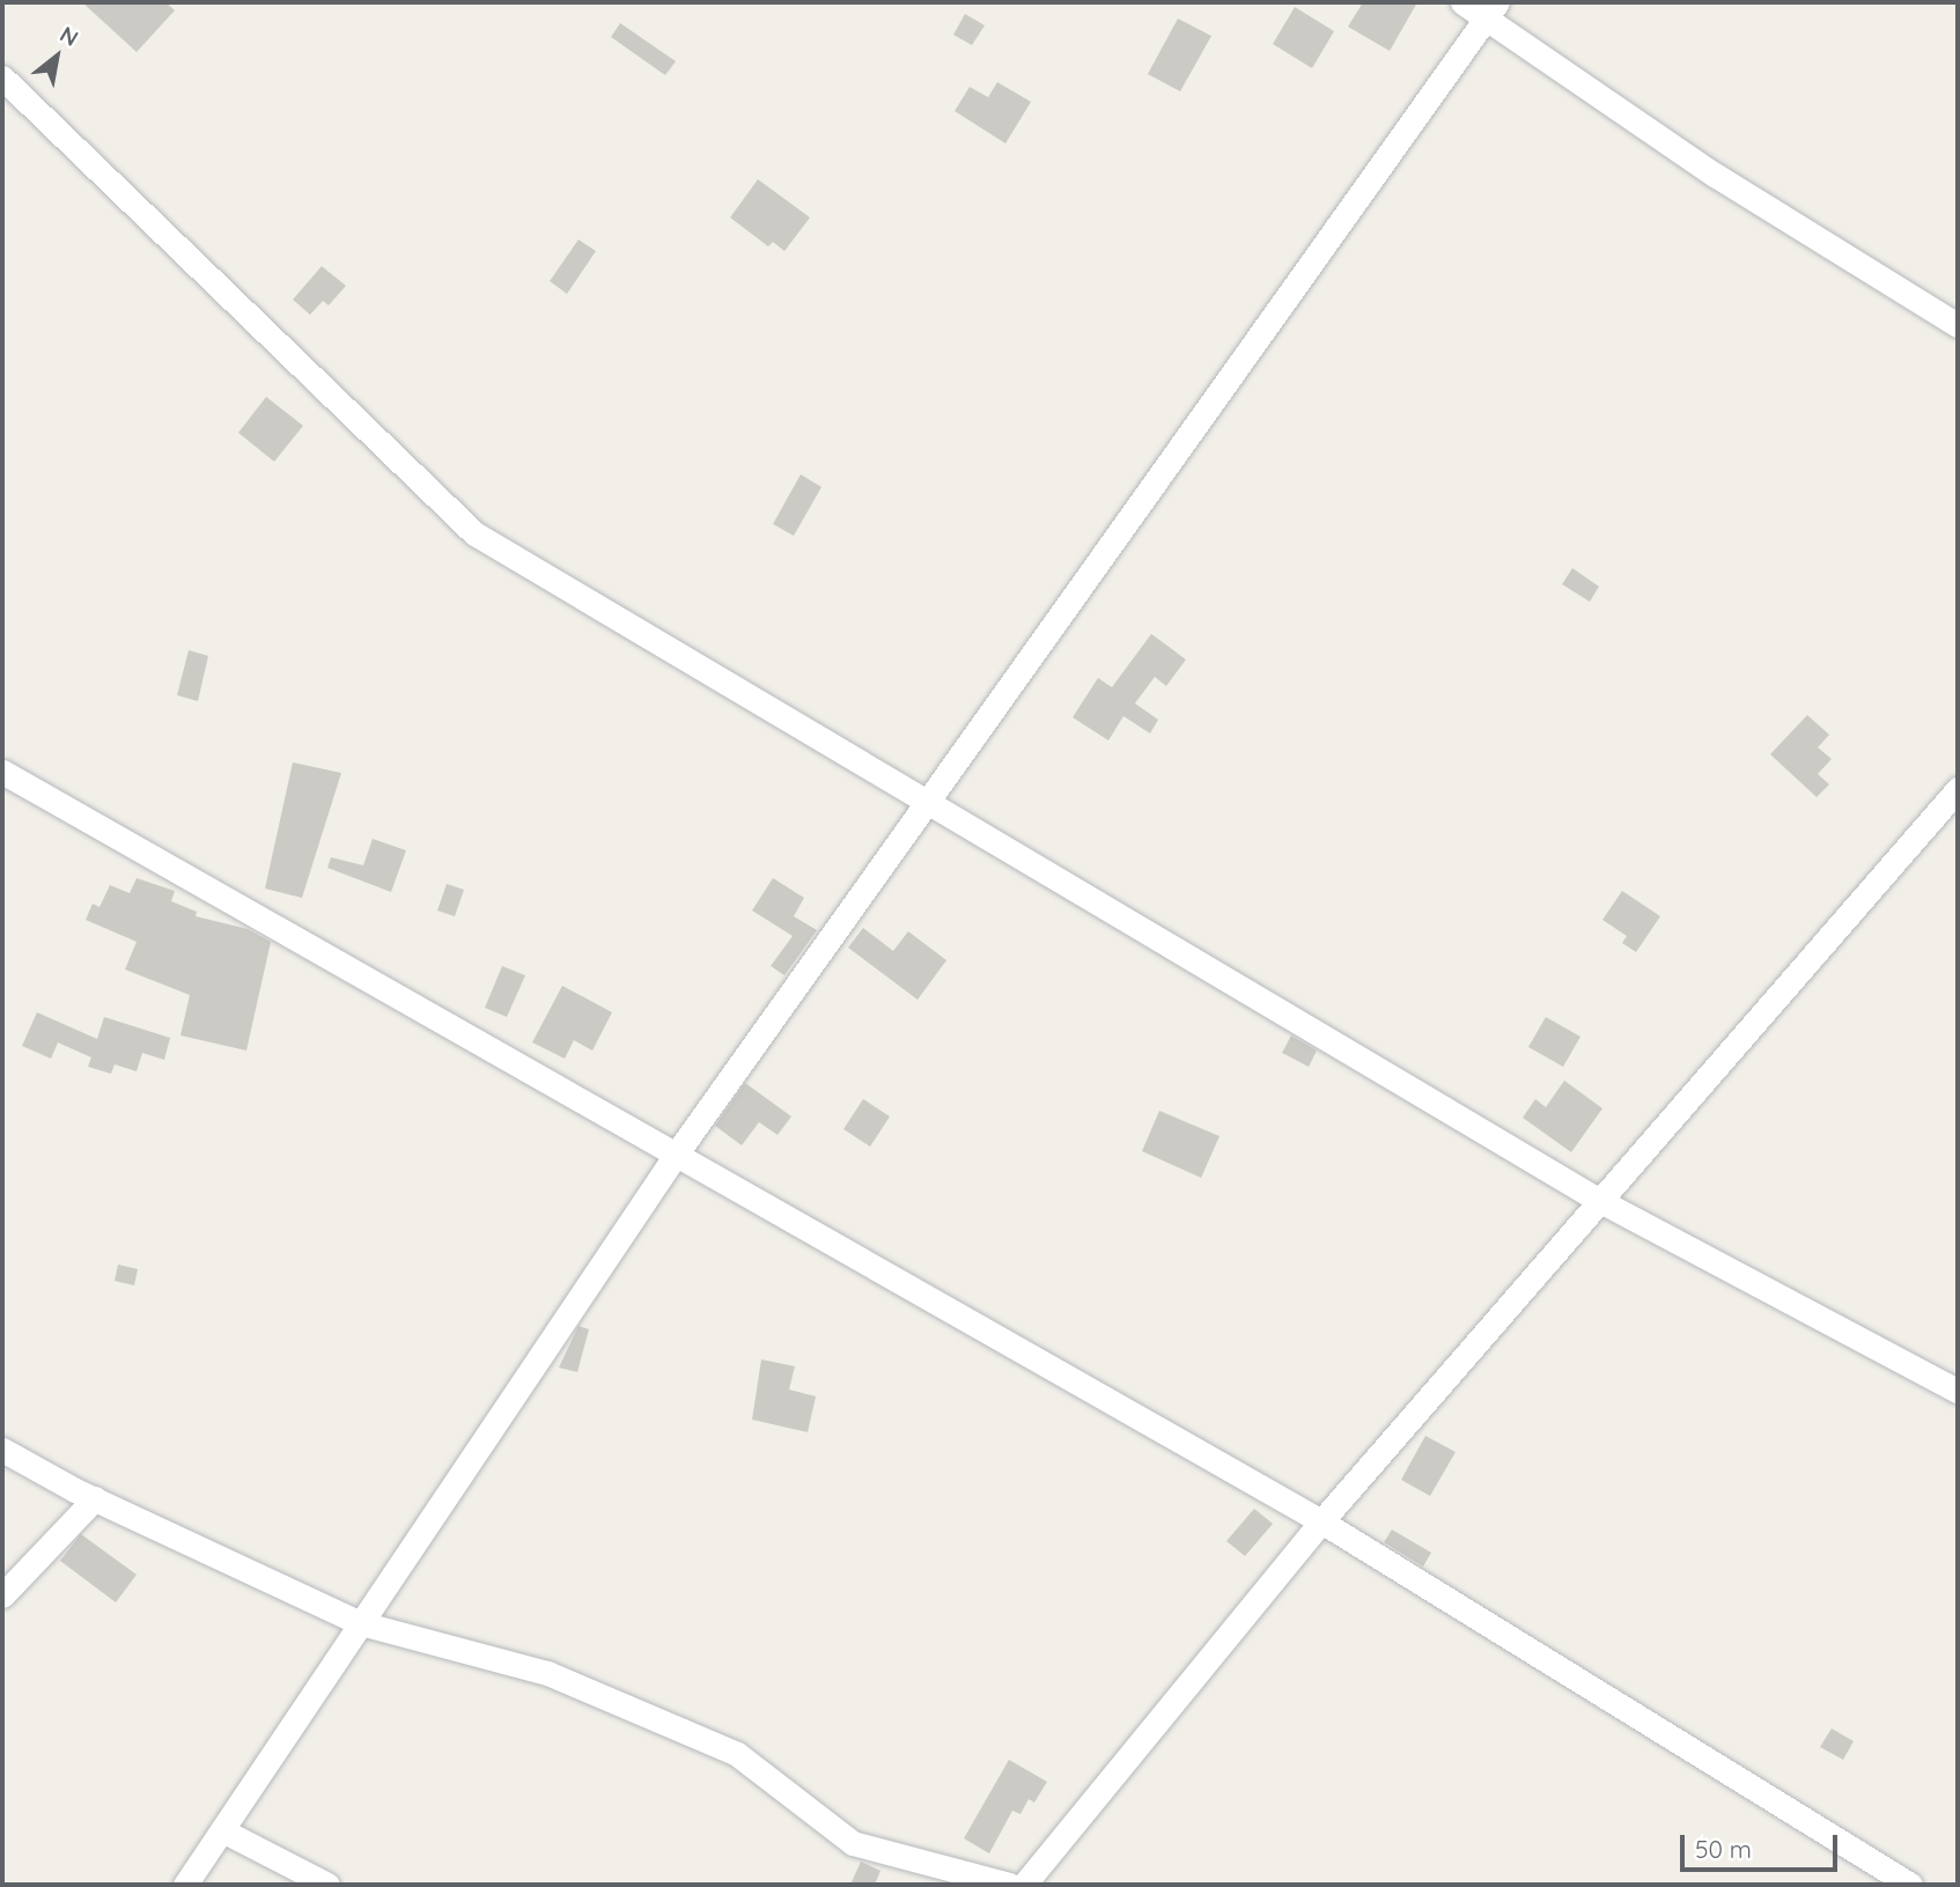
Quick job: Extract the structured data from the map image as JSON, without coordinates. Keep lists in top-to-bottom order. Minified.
{"scale_bar":"50 m","north":"top right"}
